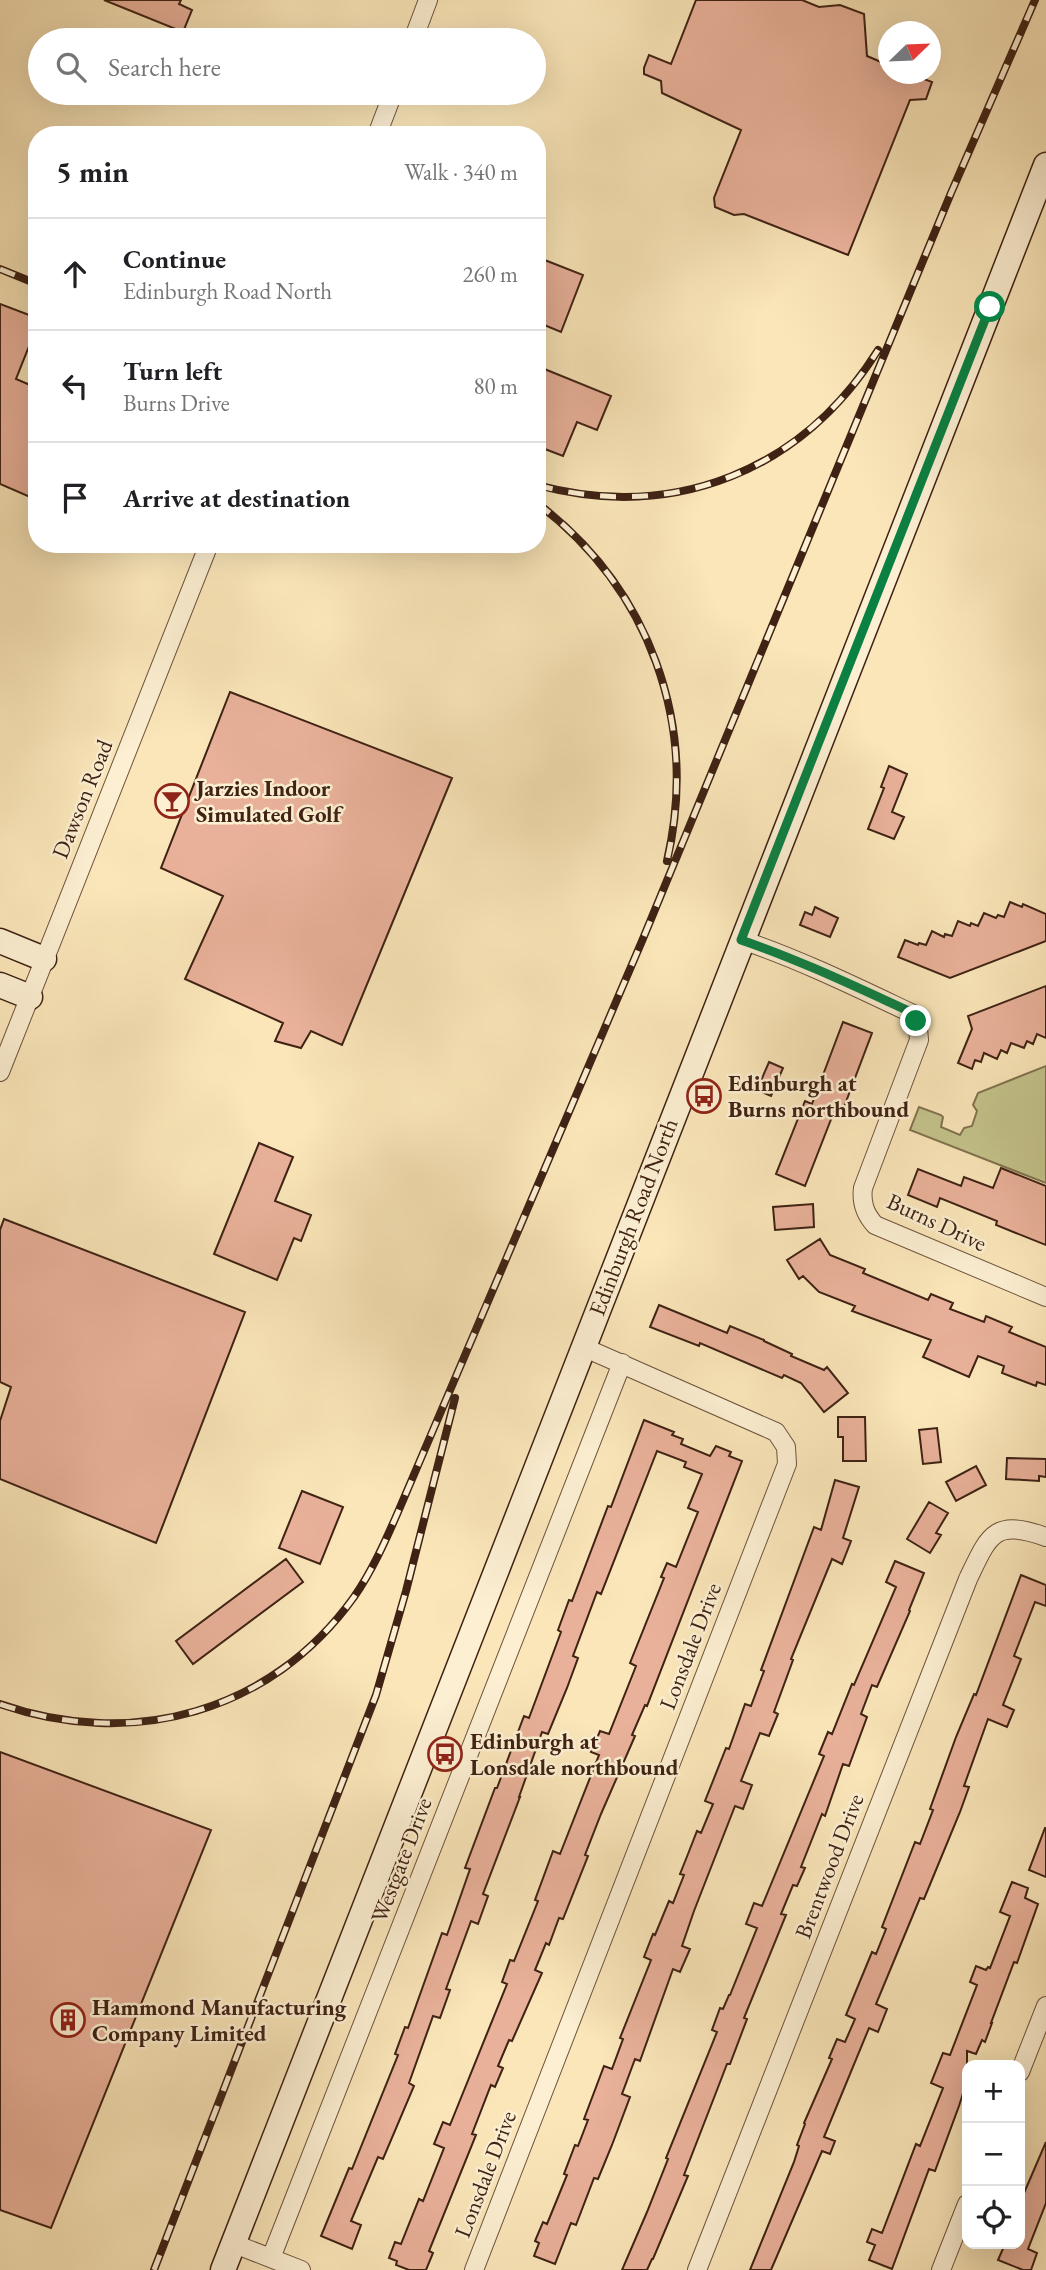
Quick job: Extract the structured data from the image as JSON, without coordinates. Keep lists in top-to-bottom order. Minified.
{"streets":{"main road":["Edinburgh Road North"],"street":["Dawson Road","Burns Drive","Lonsdale Drive","Westgate Drive","Brentwood Drive"]},"crossings":[["Edinburgh Road North","Burns Drive"],["Edinburgh Road North","Lonsdale Drive"],["Lonsdale Drive","Westgate Drive"]],"places":{"bar":["Jarzies Indoor Simulated Golf"],"bus stop":["Edinburgh at Burns northbound","Edinburgh at Lonsdale northbound"],"building":["Hammond Manufacturing Company Limited"]},"north":"top right","page":{"search":"Search here","heading":["5 min","Walk · 340 m"],"list":[["Continue","Edinburgh Road North","260 m"],["Turn left","Burns Drive","80 m"],"Arrive at destination"],"map_buttons":["+","−"]}}
